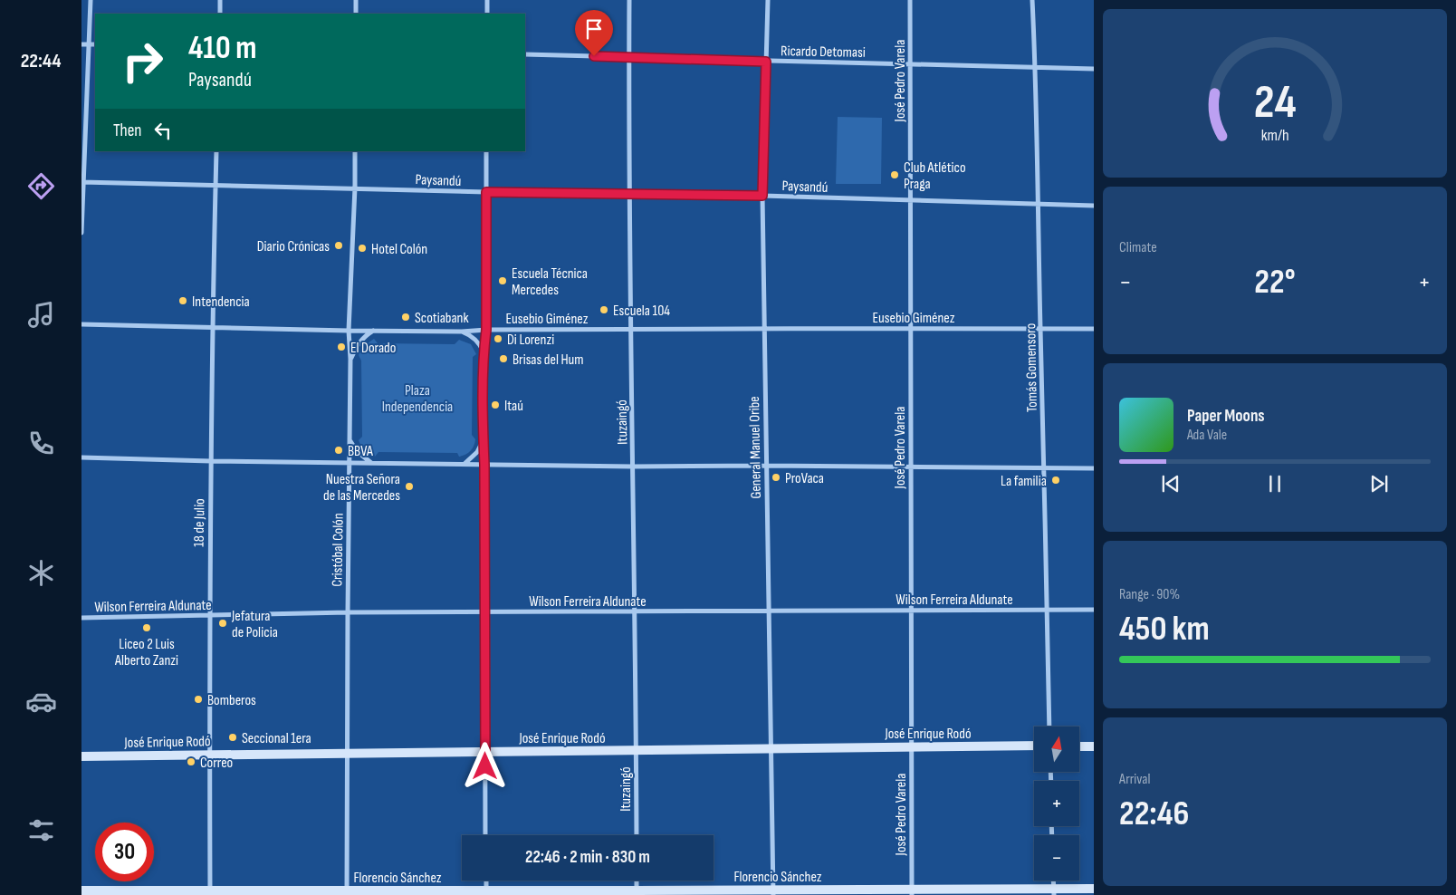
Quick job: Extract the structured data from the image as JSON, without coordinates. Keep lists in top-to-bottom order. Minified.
{"streets":{"street":["Ricardo Detomasi","José Pedro Varela","Paysandú","Eusebio Giménez","Tomás Gomensoro","Ituzaingó","General Manuel Oribe","18 de Julio","Cristóbal Colón","Wilson Ferreira Aldunate","José Enrique Rodó","Florencio Sánchez"]},"crossings":[["Ricardo Detomasi","José Pedro Varela"],["Ricardo Detomasi","Tomás Gomensoro"],["Ricardo Detomasi","Ituzaingó"],["Ricardo Detomasi","General Manuel Oribe"],["José Pedro Varela","Paysandú"],["José Pedro Varela","Eusebio Giménez"],["José Pedro Varela","Wilson Ferreira Aldunate"],["José Pedro Varela","José Enrique Rodó"],["José Pedro Varela","Florencio Sánchez"],["Paysandú","Tomás Gomensoro"],["Paysandú","Ituzaingó"],["Paysandú","General Manuel Oribe"],["Paysandú","18 de Julio"],["Paysandú","Cristóbal Colón"],["Eusebio Giménez","Tomás Gomensoro"],["Eusebio Giménez","Ituzaingó"],["Eusebio Giménez","General Manuel Oribe"],["Eusebio Giménez","18 de Julio"],["Eusebio Giménez","Cristóbal Colón"],["Tomás Gomensoro","Wilson Ferreira Aldunate"],["Ituzaingó","Wilson Ferreira Aldunate"],["Ituzaingó","José Enrique Rodó"],["General Manuel Oribe","Wilson Ferreira Aldunate"],["General Manuel Oribe","José Enrique Rodó"],["General Manuel Oribe","Florencio Sánchez"],["18 de Julio","Wilson Ferreira Aldunate"],["18 de Julio","José Enrique Rodó"],["18 de Julio","Florencio Sánchez"],["Cristóbal Colón","Wilson Ferreira Aldunate"],["Cristóbal Colón","José Enrique Rodó"],["Cristóbal Colón","Florencio Sánchez"]],"parks":["Plaza Independencia"],"places":["Club Atlético Praga","Diario Crónicas","Hotel Colón","Escuela Técnica Mercedes","Intendencia","Escuela 104","Scotiabank","Di Lorenzi","El Dorado","Brisas del Hum","Itaú","BBVA","ProVaca","La familia","Nuestra Señora de las Mercedes","Jefatura de Policia","Liceo 2 Luis Alberto Zanzi","Bomberos","Seccional 1era","Correo"],"north":"top","page":{"tabs":"22:44","turn":["410 m","Paysandú"],"then":"Then","tile":["Climate",["Range · 90%","450 km"],["Arrival","22:46"]],"heat":["−","22°","+"],"song":["Paper Moons","Ada Vale"],"map_buttons":["+","−"],"limit":"30","trip":"22:46 · 2 min · 830 m","gauge":["24","km/h"]}}
